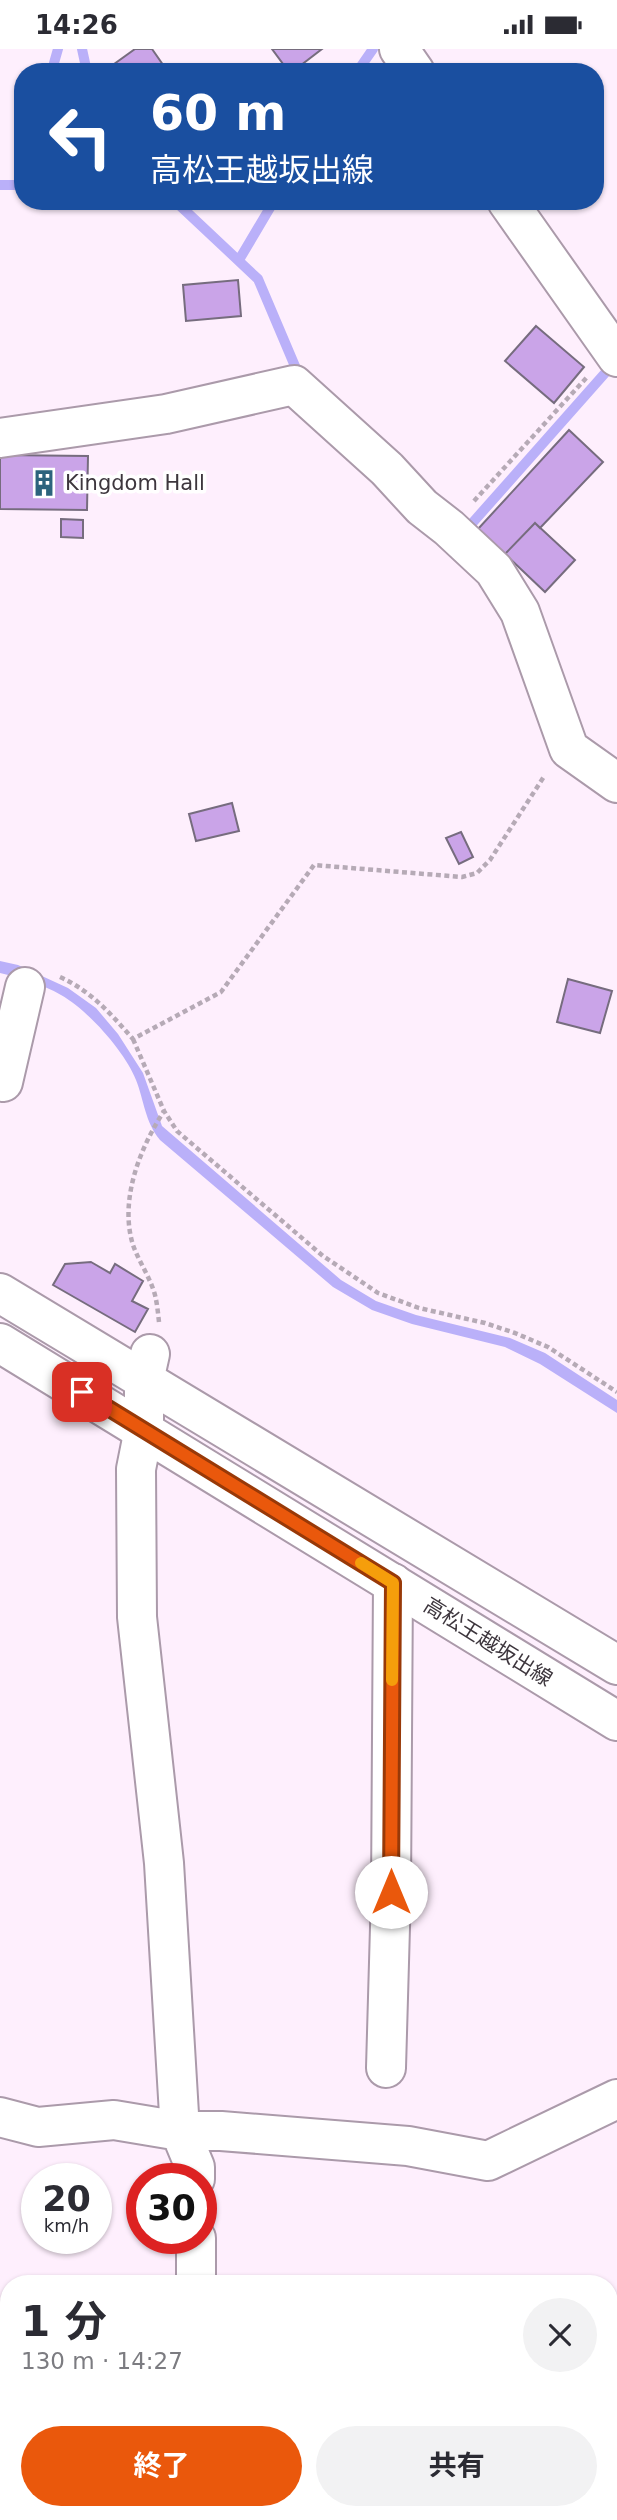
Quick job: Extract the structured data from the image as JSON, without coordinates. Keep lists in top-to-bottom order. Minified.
{"streets":{"street":["高松王越坂出線"]},"places":{"building":["Kingdom Hall"]},"page":{"status":"14:26","turn":["60 m","高松王越坂出線"],"speed":"20 km/h","limit":"30","heading":["1 分","130 m · 14:27"],"buttons":["終了","共有"]}}
